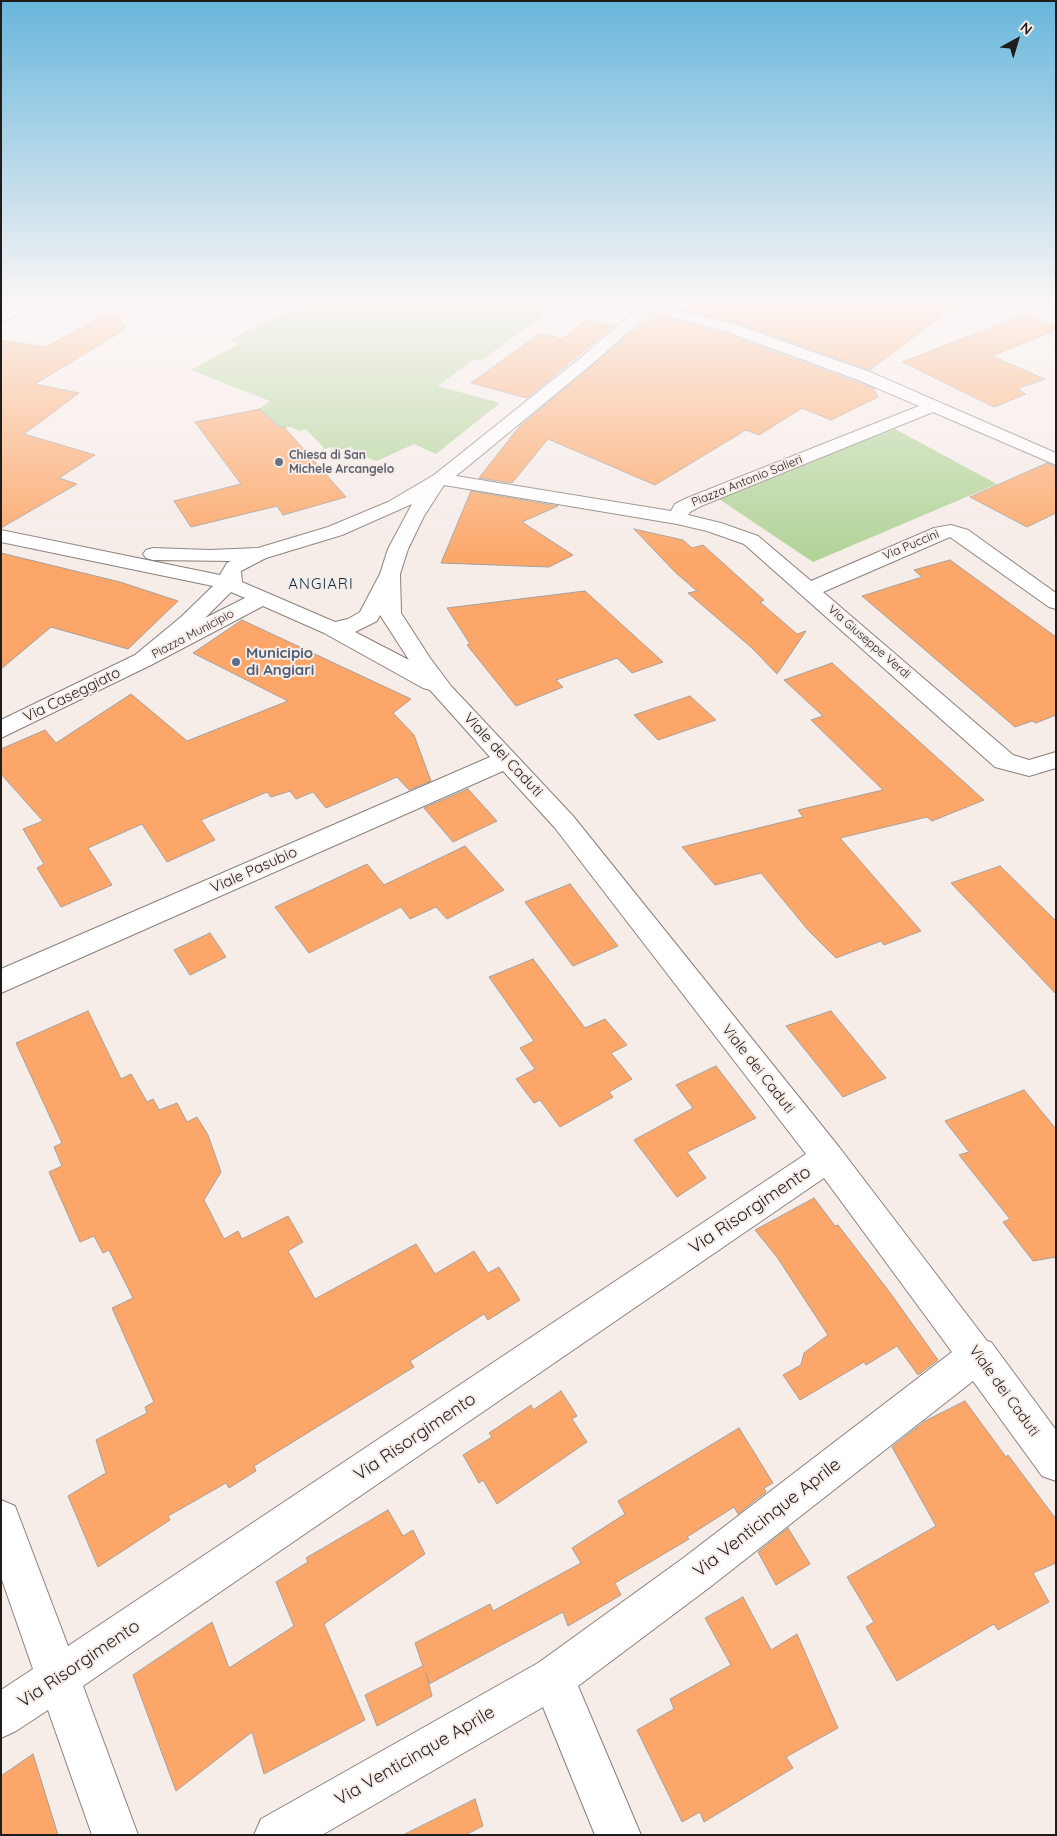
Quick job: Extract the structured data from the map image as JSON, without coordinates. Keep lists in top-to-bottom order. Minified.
{"streets":{"street":["Piazza Antonio Salieri","Via Puccini","Piazza Municipio","Via Giuseppe Verdi","Via Caseggiato","Viale dei Caduti","Viale Pasubio","Via Risorgimento","Via Venticinque Aprile"]},"crossings":[["Piazza Antonio Salieri","Piazza Municipio"],["Piazza Antonio Salieri","Via Giuseppe Verdi"],["Via Puccini","Via Giuseppe Verdi"],["Piazza Municipio","Via Caseggiato"],["Piazza Municipio","Viale dei Caduti"],["Viale dei Caduti","Viale Pasubio"],["Viale dei Caduti","Via Risorgimento"],["Viale dei Caduti","Via Venticinque Aprile"]],"districts":["ANGIARI"],"places":["Chiesa di San Michele Arcangelo","Municipio di Angiari"],"north":"top right"}
